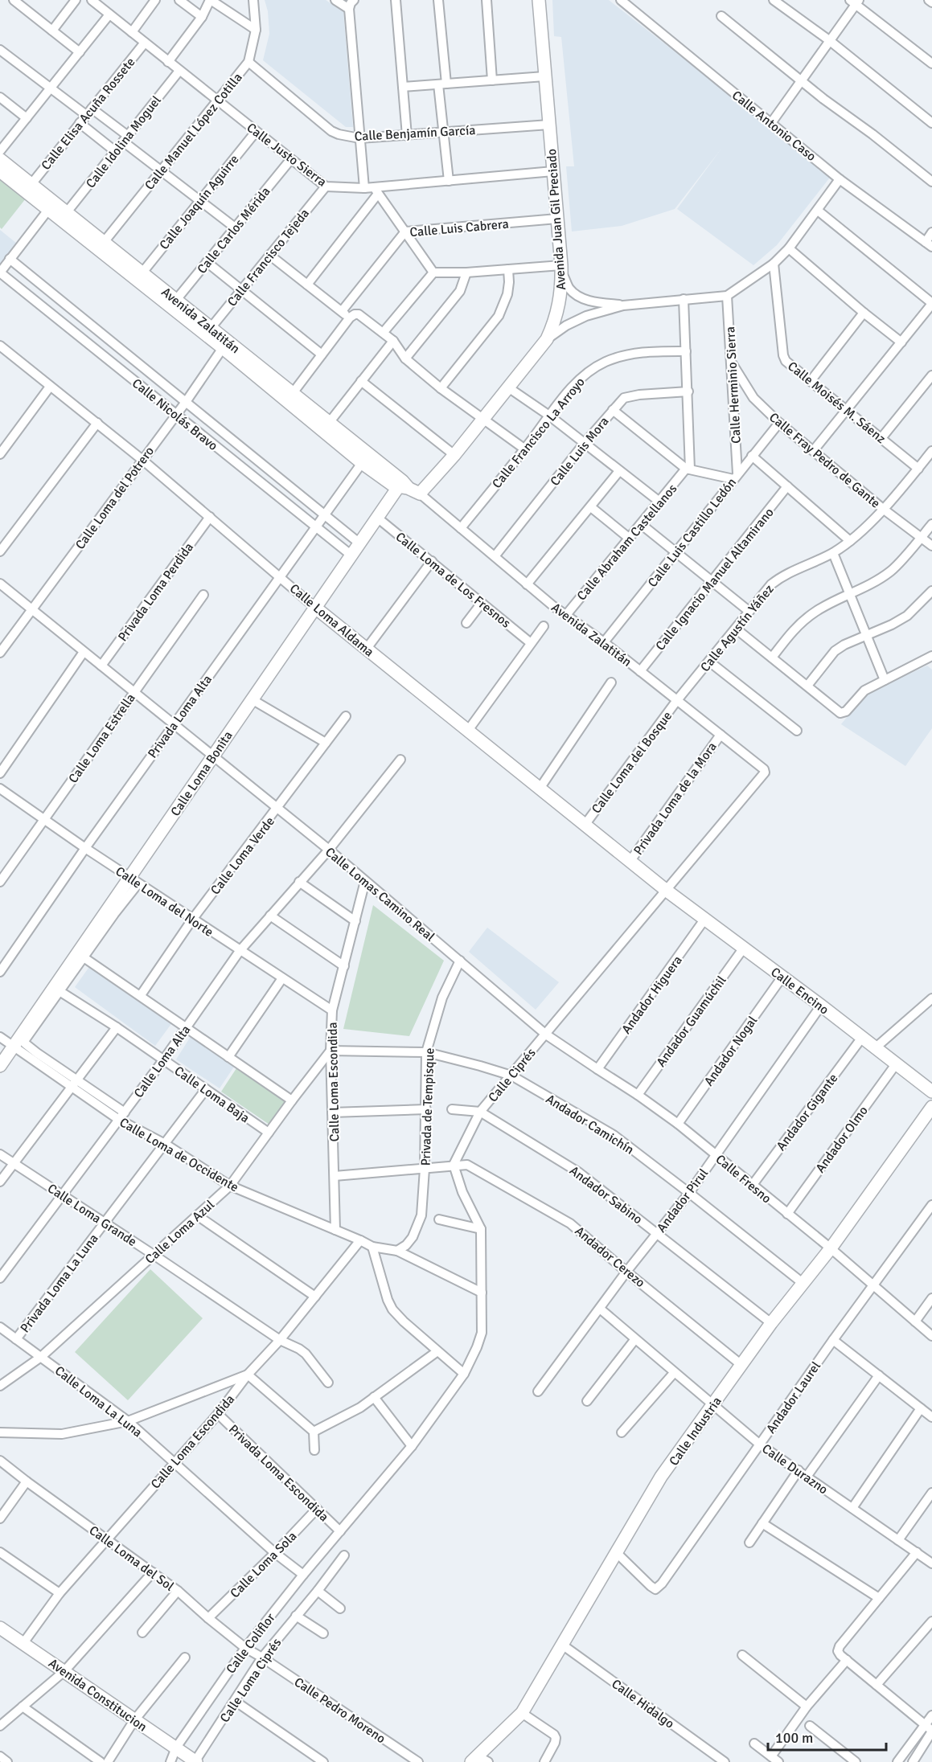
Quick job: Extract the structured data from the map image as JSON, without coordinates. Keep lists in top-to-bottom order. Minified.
{"streets":{"street":["Calle Elisa Acuña Rossete","Calle Antonio Caso","Calle Manuel López Cotilla","Calle Benjamín García","Calle Idolina Moguel","Calle Justo Sierra","Calle Joaquín Aguirre","Avenida Juan Gil Preciado","Calle Luis Cabrera","Calle Carlos Mérida","Calle Francisco Tejeda","Avenida Zalatitán","Calle Herminio Sierra","Calle Moisés M. Sáenz","Calle Nicolás Bravo","Calle Francisco La Arroyo","Calle Luis Mora","Calle Fray Pedro de Gante","Calle Loma del Potrero","Calle Luis Castillo Ledón","Calle Abraham Castellanos","Calle Ignacio Manuel Altamirano","Calle Loma de Los Fresnos","Privada Loma Perdida","Calle Loma Aldama","Calle Agustín Yáñez","Privada Loma Alta","Calle Loma Estrella","Calle Loma del Bosque","Calle Loma Bonita","Privada Loma de la Mora","Calle Loma Verde","Calle Lomas Camino Real","Calle Loma del Norte","Calle Encino","Andador Higuera","Andador Guamúchil","Andador Nogal","Calle Loma Alta","Calle Ciprés","Calle Loma Escondida","Calle Loma Baja","Privada de Tempisque","Andador Gigante","Andador Camichín","Andador Olmo","Calle Loma de Occidente","Calle Fresno","Andador Sabino","Andador Pirul","Calle Loma Grande","Calle Loma Azul","Andador Cerezo","Privada Loma La Luna","Andador Laurel","Calle Loma La Luna","Calle Industria","Calle Durazno","Privada Loma Escondida","Calle Loma del Sol","Calle Loma Sola","Calle Coliflor","Calle Loma Ciprés","Avenida Constitucion","Calle Hidalgo","Calle Pedro Moreno"]},"crossings":[["Calle Elisa Acuña Rossete","Calle Justo Sierra"],["Calle Elisa Acuña Rossete","Avenida Zalatitán"],["Calle Manuel López Cotilla","Calle Benjamín García"],["Calle Manuel López Cotilla","Calle Justo Sierra"],["Calle Manuel López Cotilla","Avenida Zalatitán"],["Calle Benjamín García","Avenida Juan Gil Preciado"],["Calle Idolina Moguel","Calle Justo Sierra"],["Calle Idolina Moguel","Avenida Zalatitán"],["Calle Justo Sierra","Calle Joaquín Aguirre"],["Calle Justo Sierra","Avenida Juan Gil Preciado"],["Calle Justo Sierra","Calle Carlos Mérida"],["Calle Justo Sierra","Calle Francisco Tejeda"],["Calle Joaquín Aguirre","Avenida Zalatitán"],["Avenida Juan Gil Preciado","Calle Luis Cabrera"],["Avenida Juan Gil Preciado","Avenida Zalatitán"],["Calle Carlos Mérida","Avenida Zalatitán"],["Calle Francisco Tejeda","Avenida Zalatitán"],["Avenida Zalatitán","Calle Francisco La Arroyo"],["Avenida Zalatitán","Calle Luis Mora"],["Avenida Zalatitán","Calle Loma del Potrero"],["Avenida Zalatitán","Calle Luis Castillo Ledón"],["Avenida Zalatitán","Calle Abraham Castellanos"],["Avenida Zalatitán","Calle Ignacio Manuel Altamirano"],["Avenida Zalatitán","Calle Agustín Yáñez"],["Avenida Zalatitán","Privada Loma Alta"],["Avenida Zalatitán","Calle Loma del Bosque"],["Avenida Zalatitán","Calle Loma Bonita"],["Avenida Zalatitán","Privada Loma de la Mora"],["Avenida Zalatitán","Calle Ciprés"],["Calle Herminio Sierra","Calle Fray Pedro de Gante"],["Calle Herminio Sierra","Calle Luis Castillo Ledón"],["Calle Herminio Sierra","Calle Ignacio Manuel Altamirano"],["Calle Herminio Sierra","Calle Agustín Yáñez"],["Calle Moisés M. Sáenz","Calle Agustín Yáñez"],["Calle Nicolás Bravo","Calle Loma del Potrero"],["Calle Nicolás Bravo","Privada Loma Alta"],["Calle Nicolás Bravo","Calle Loma Bonita"],["Calle Fray Pedro de Gante","Calle Luis Castillo Ledón"],["Calle Fray Pedro de Gante","Calle Agustín Yáñez"],["Calle Loma del Potrero","Calle Loma Aldama"],["Calle Loma del Potrero","Calle Lomas Camino Real"],["Calle Loma de Los Fresnos","Calle Loma Bonita"],["Privada Loma Perdida","Calle Loma Aldama"],["Privada Loma Perdida","Calle Lomas Camino Real"],["Calle Loma Aldama","Privada Loma Alta"],["Calle Loma Aldama","Calle Loma del Bosque"],["Calle Loma Aldama","Calle Loma Bonita"],["Calle Loma Aldama","Privada Loma de la Mora"],["Calle Loma Aldama","Calle Encino"],["Calle Loma Aldama","Calle Ciprés"],["Calle Agustín Yáñez","Calle Loma del Bosque"],["Privada Loma Alta","Calle Lomas Camino Real"],["Privada Loma Alta","Calle Loma del Norte"],["Calle Loma Estrella","Calle Lomas Camino Real"],["Calle Loma Estrella","Calle Loma del Norte"],["Calle Loma Bonita","Calle Lomas Camino Real"],["Calle Loma Bonita","Calle Loma del Norte"],["Calle Loma Bonita","Calle Loma de Occidente"],["Calle Loma Verde","Calle Lomas Camino Real"],["Calle Loma Verde","Calle Loma del Norte"],["Calle Lomas Camino Real","Calle Loma Alta"],["Calle Lomas Camino Real","Calle Ciprés"],["Calle Lomas Camino Real","Calle Loma Escondida"],["Calle Lomas Camino Real","Privada de Tempisque"],["Calle Lomas Camino Real","Calle Fresno"],["Calle Loma del Norte","Calle Loma Alta"],["Calle Loma del Norte","Calle Loma Escondida"],["Calle Encino","Andador Higuera"],["Calle Encino","Andador Guamúchil"],["Calle Encino","Andador Nogal"],["Calle Encino","Calle Ciprés"],["Calle Encino","Andador Gigante"],["Calle Encino","Andador Olmo"],["Calle Encino","Andador Pirul"],["Andador Higuera","Calle Fresno"],["Andador Guamúchil","Calle Fresno"],["Andador Nogal","Calle Fresno"],["Calle Loma Alta","Calle Loma Baja"],["Calle Loma Alta","Calle Loma de Occidente"],["Calle Loma Alta","Calle Loma Grande"],["Calle Ciprés","Andador Camichín"],["Calle Ciprés","Calle Fresno"],["Calle Ciprés","Andador Sabino"],["Calle Ciprés","Andador Cerezo"],["Calle Loma Escondida","Andador Camichín"],["Calle Loma Escondida","Calle Loma de Occidente"],["Calle Loma Escondida","Calle Loma Grande"],["Calle Loma Escondida","Calle Loma Azul"],["Calle Loma Escondida","Calle Loma La Luna"],["Calle Loma Escondida","Privada Loma Escondida"],["Calle Loma Escondida","Calle Loma del Sol"],["Calle Loma Escondida","Avenida Constitucion"],["Calle Loma Baja","Calle Loma Azul"],["Calle Loma Baja","Privada Loma La Luna"],["Privada de Tempisque","Andador Camichín"],["Privada de Tempisque","Calle Loma de Occidente"],["Andador Gigante","Calle Fresno"],["Andador Camichín","Andador Pirul"],["Andador Camichín","Calle Loma Azul"],["Andador Camichín","Calle Industria"],["Andador Olmo","Calle Fresno"],["Calle Loma de Occidente","Calle Loma Azul"],["Calle Loma de Occidente","Privada Loma La Luna"],["Calle Fresno","Andador Pirul"],["Calle Fresno","Andador Laurel"],["Calle Fresno","Calle Industria"],["Andador Sabino","Andador Pirul"],["Andador Sabino","Calle Industria"],["Andador Pirul","Andador Cerezo"],["Andador Pirul","Calle Durazno"],["Calle Loma Grande","Calle Loma Azul"],["Calle Loma Grande","Privada Loma La Luna"],["Calle Loma Azul","Calle Loma La Luna"],["Andador Cerezo","Calle Industria"],["Privada Loma La Luna","Calle Loma La Luna"],["Andador Laurel","Calle Industria"],["Andador Laurel","Calle Durazno"],["Calle Loma La Luna","Calle Loma Sola"],["Calle Loma La Luna","Calle Coliflor"],["Calle Industria","Calle Durazno"],["Calle Industria","Calle Hidalgo"],["Privada Loma Escondida","Calle Loma Sola"],["Privada Loma Escondida","Calle Coliflor"],["Calle Loma del Sol","Calle Loma Sola"],["Calle Loma del Sol","Calle Coliflor"],["Calle Loma del Sol","Calle Loma Ciprés"],["Calle Loma del Sol","Calle Pedro Moreno"],["Calle Coliflor","Avenida Constitucion"],["Calle Loma Ciprés","Avenida Constitucion"],["Calle Loma Ciprés","Calle Pedro Moreno"]],"scale_bar":"100 m"}
